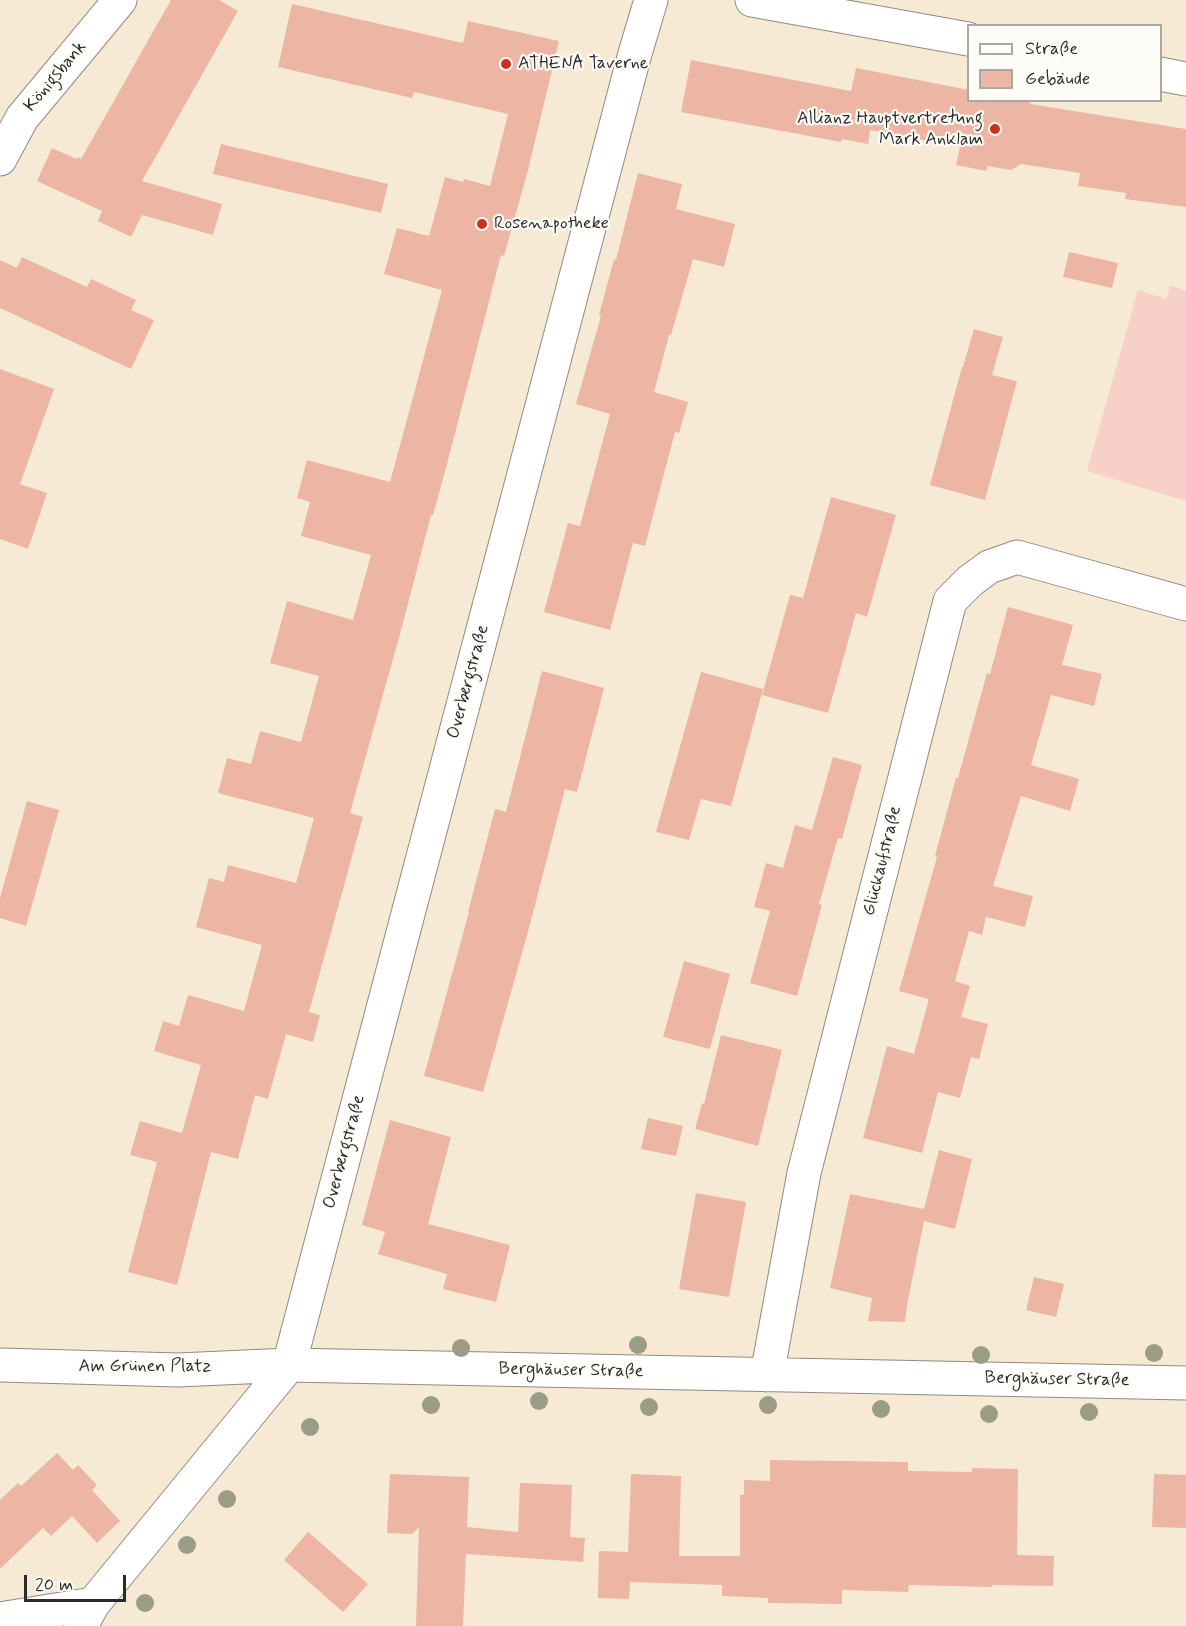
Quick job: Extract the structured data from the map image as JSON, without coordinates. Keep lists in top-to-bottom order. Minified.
{"streets":{"street":["Königsbank","Overbergstraße","Glückaufstraße","Am Grünen Platz","Berghäuser Straße"]},"crossings":[["Overbergstraße","Am Grünen Platz"],["Overbergstraße","Berghäuser Straße"],["Glückaufstraße","Berghäuser Straße"],["Am Grünen Platz","Berghäuser Straße"]],"places":["ATHENA Taverne","Allianz Hauptvertretung Mark Anklam","Rosenapotheke"],"legend":["Straße","Gebäude"],"scale_bar":"20 m"}
